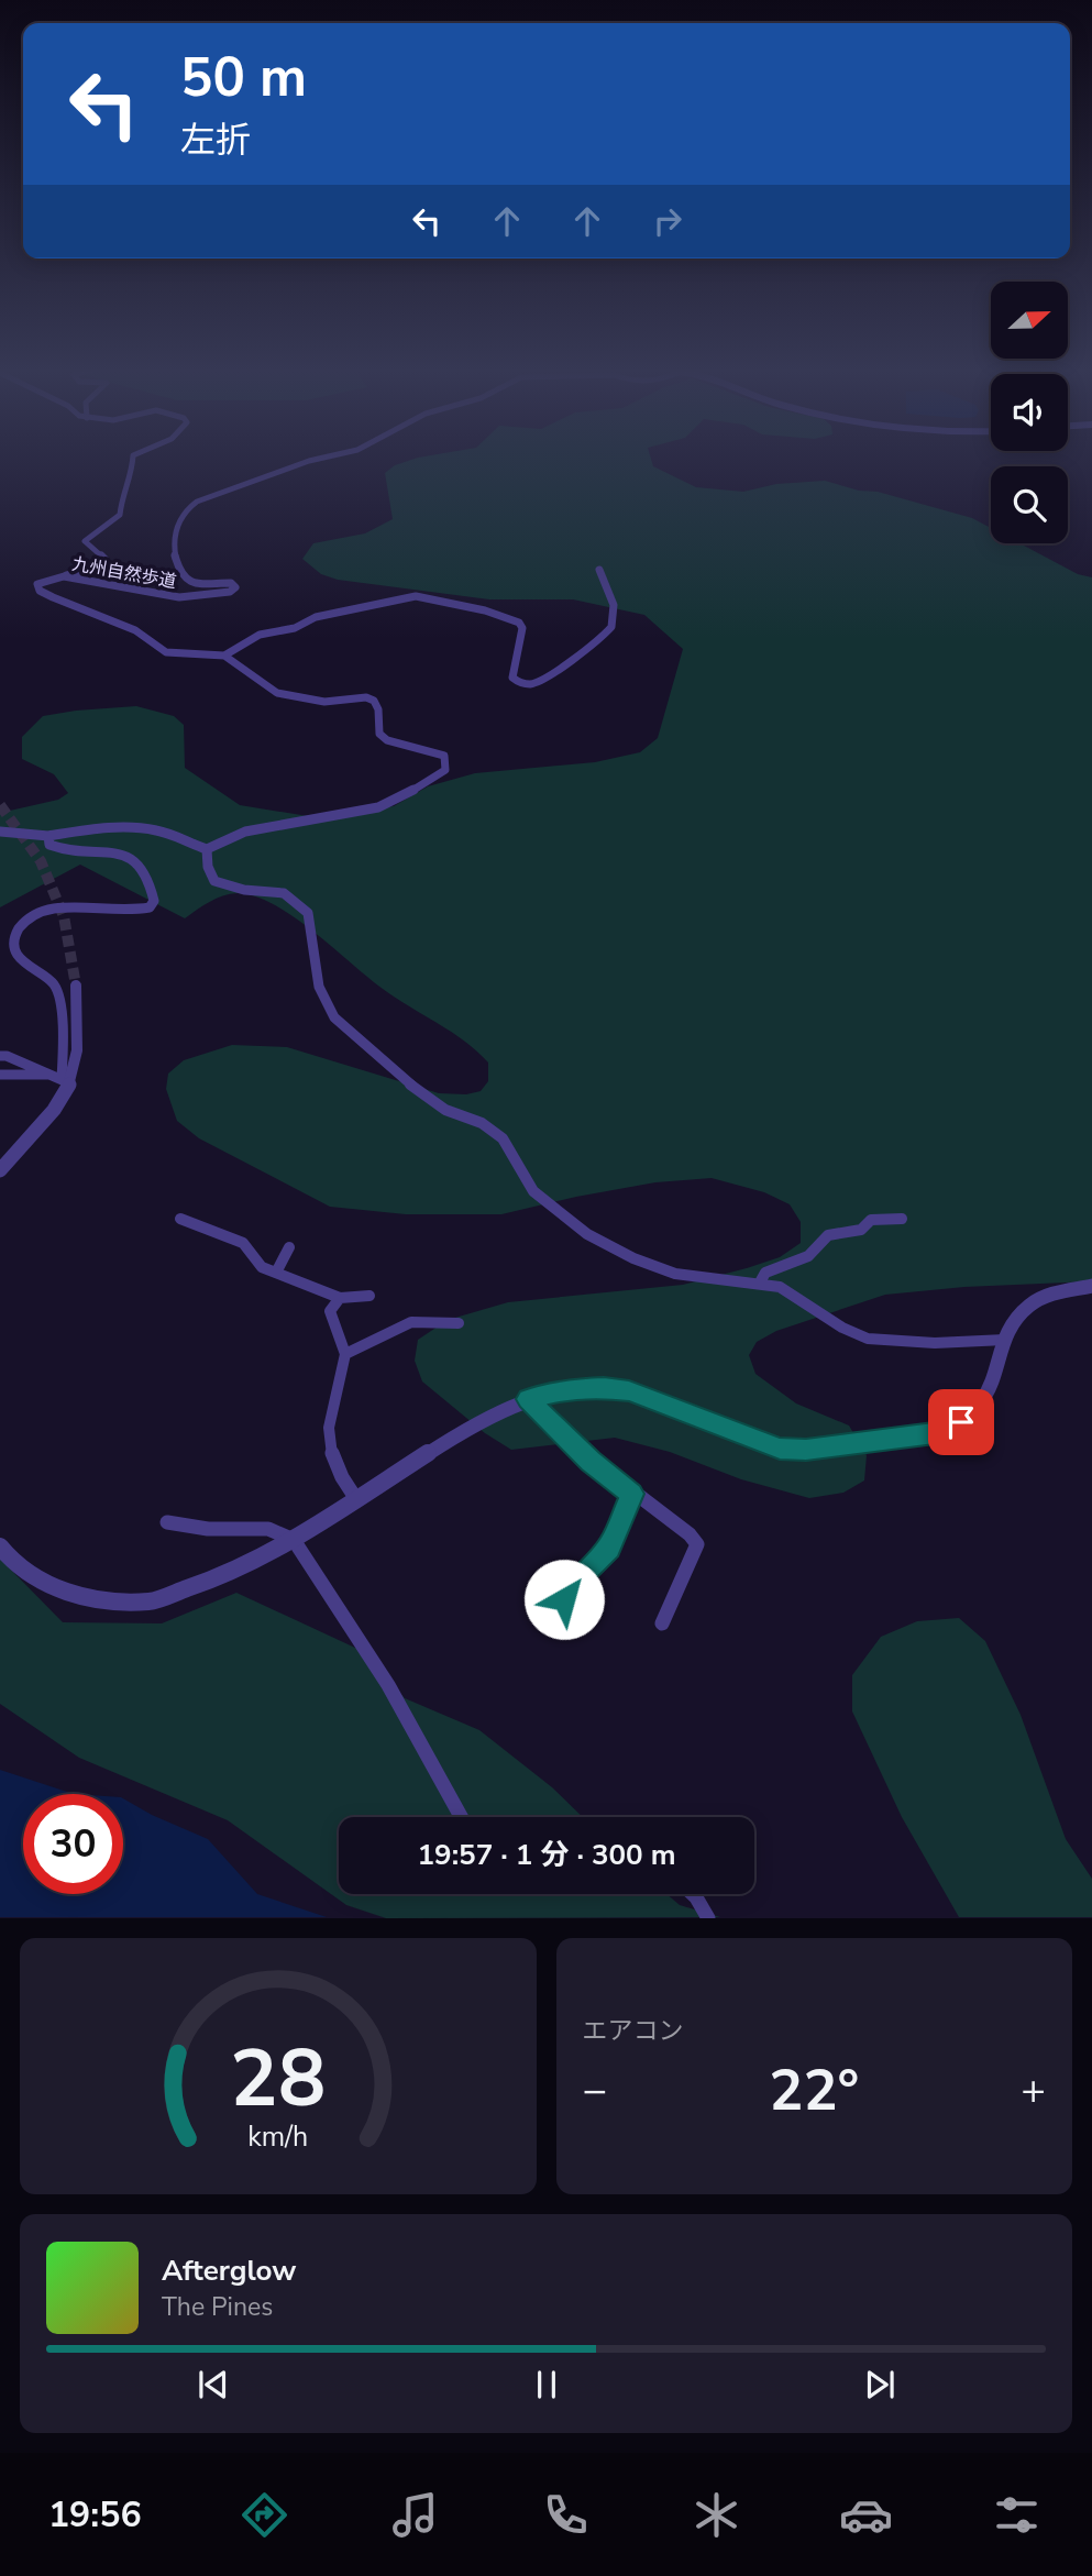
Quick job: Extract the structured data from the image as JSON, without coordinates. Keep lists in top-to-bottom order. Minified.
{"streets":{"street":["九州自然歩道"]},"north":"right","page":{"turn":["50 m","左折"],"limit":"30","trip":"19:57 · 1 分 · 300 m","tile":"エアコン","heat":["−","22°","+"],"song":["Afterglow","The Pines"],"tabs":"19:56","gauge":["28","km/h"]}}
